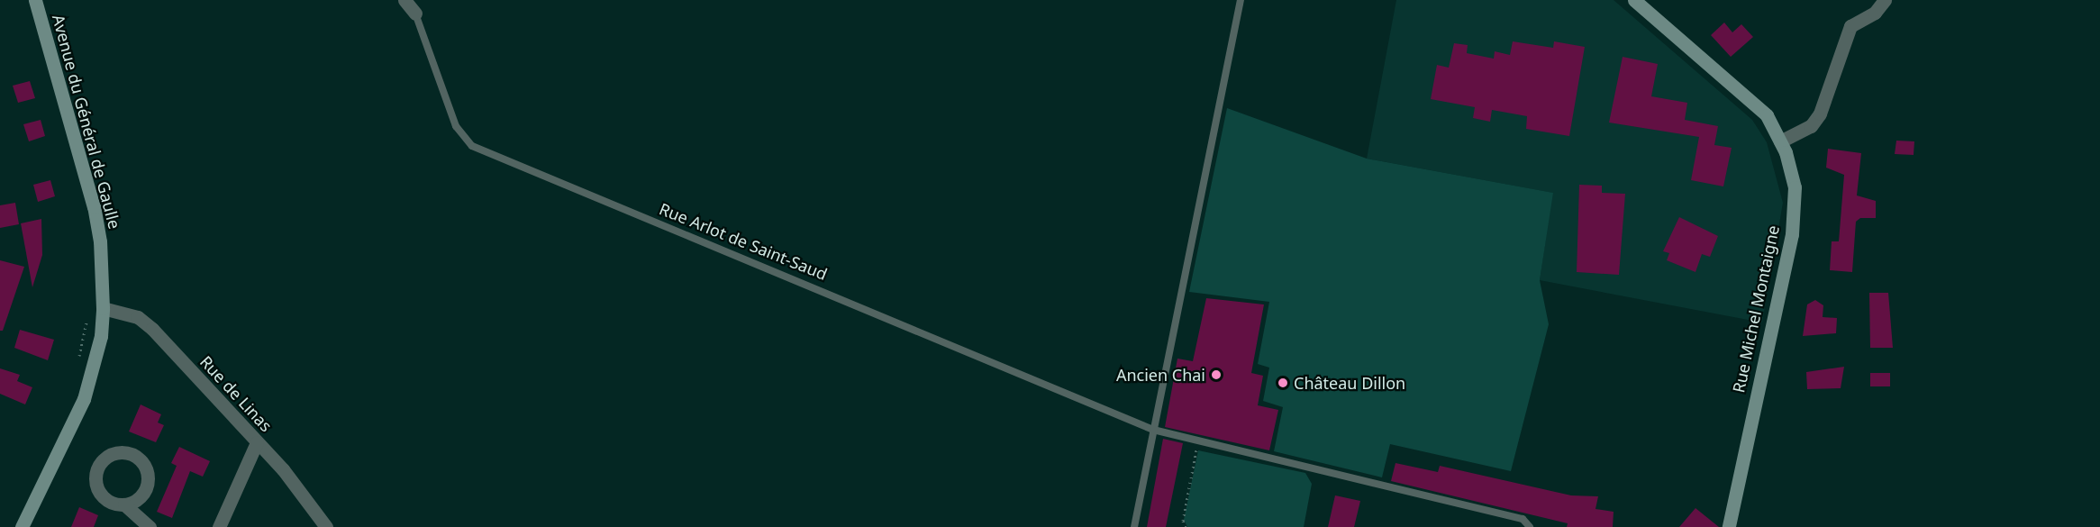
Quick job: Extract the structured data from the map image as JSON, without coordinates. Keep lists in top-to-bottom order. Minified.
{"streets":{"street":["Avenue du Général de Gaulle","Rue Arlot de Saint-Saud","Rue Michel Montaigne","Rue de Linas"]},"crossings":[["Avenue du Général de Gaulle","Rue de Linas"]],"places":["Ancien Chai","Château Dillon"]}
